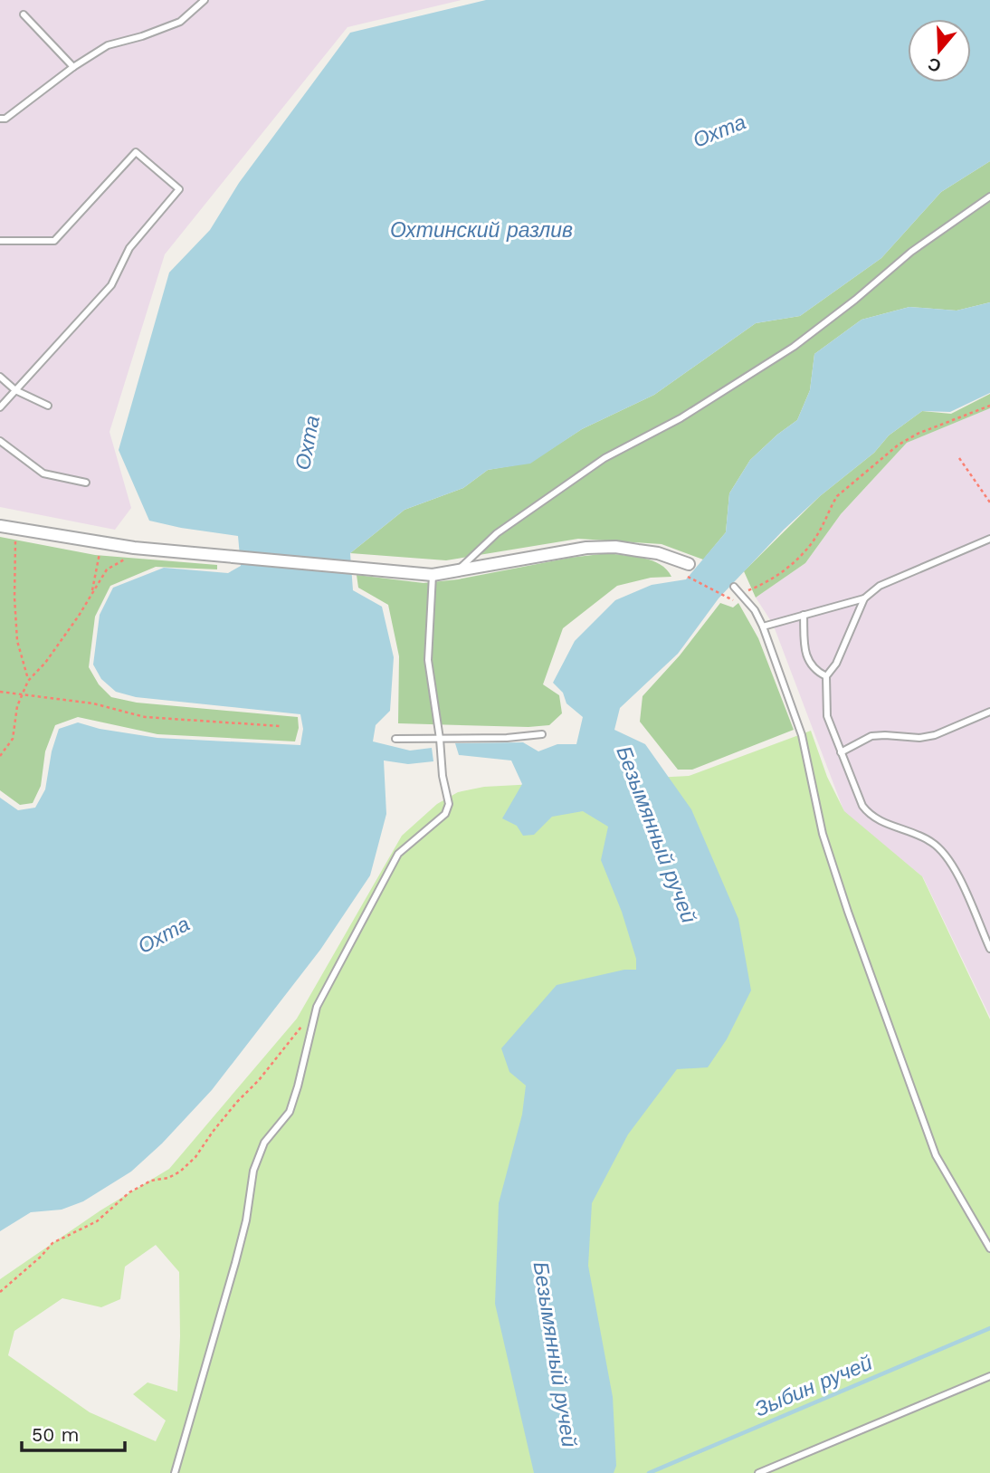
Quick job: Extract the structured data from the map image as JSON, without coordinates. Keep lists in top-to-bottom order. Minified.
{"water":["Охта","Охтинский разлив","Безымянный ручей","Зыбин ручей"],"scale_bar":"50 m","north":"bottom"}
